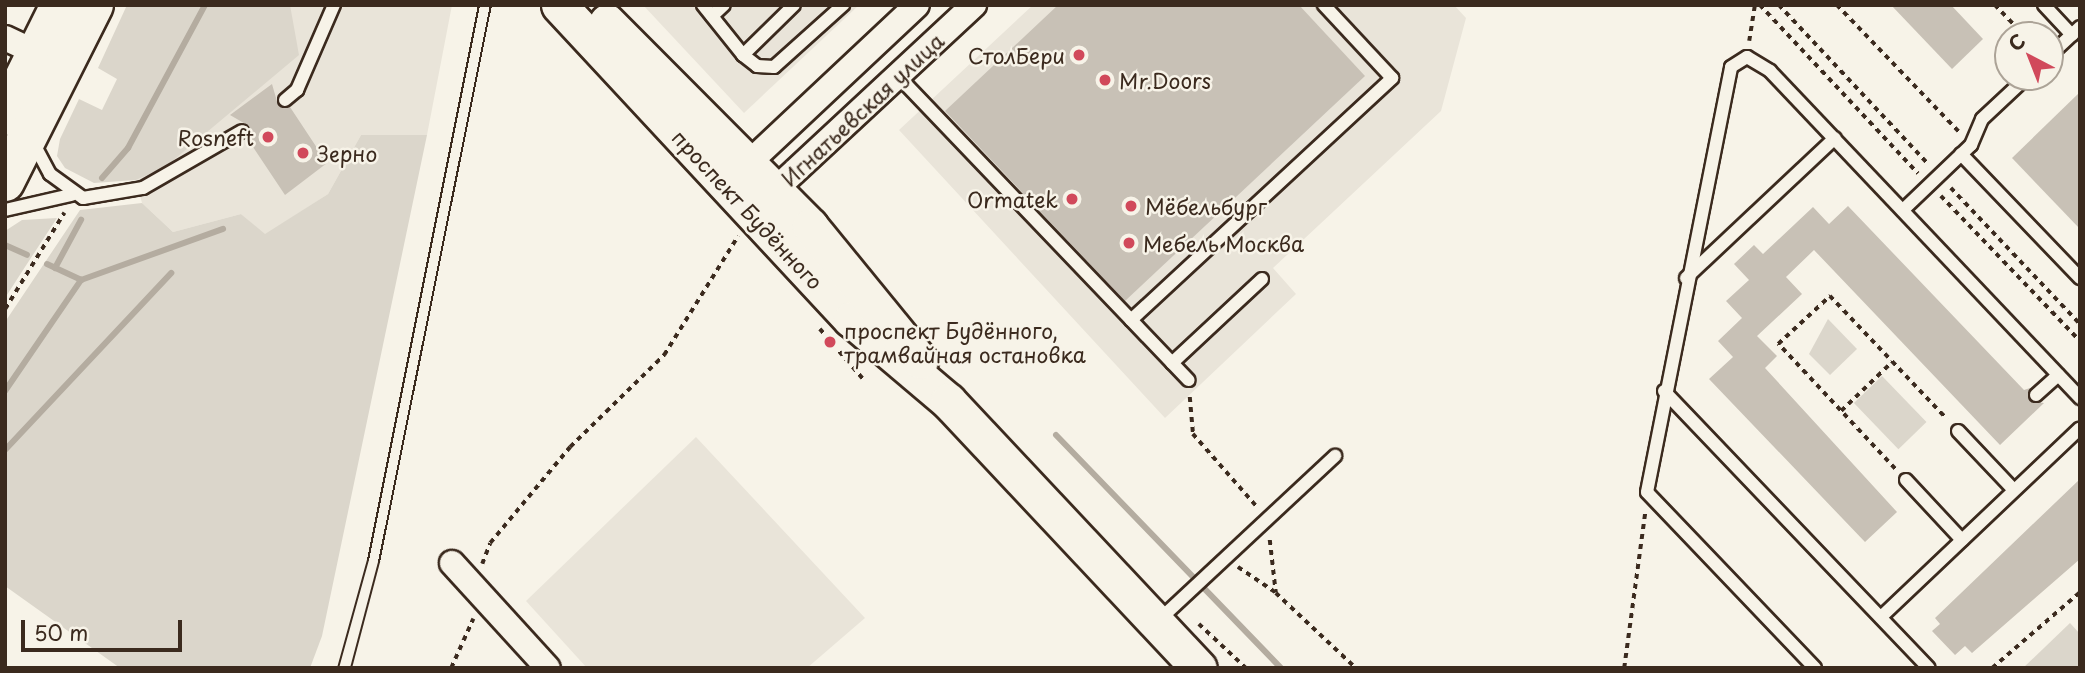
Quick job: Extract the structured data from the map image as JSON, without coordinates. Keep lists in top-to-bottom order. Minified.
{"streets":{"main road":["проспект Будённого"],"street":["Игнатьевская улица"]},"crossings":[["Игнатьевская улица","проспект Будённого"]],"places":["СтолБери","Mr.Doors","Rosneft","Зерно","Ormatek","Мёбельбург","Мебель Москва","проспект Будённого, трамвайная остановка"],"scale_bar":"50 m","north":"top left"}
